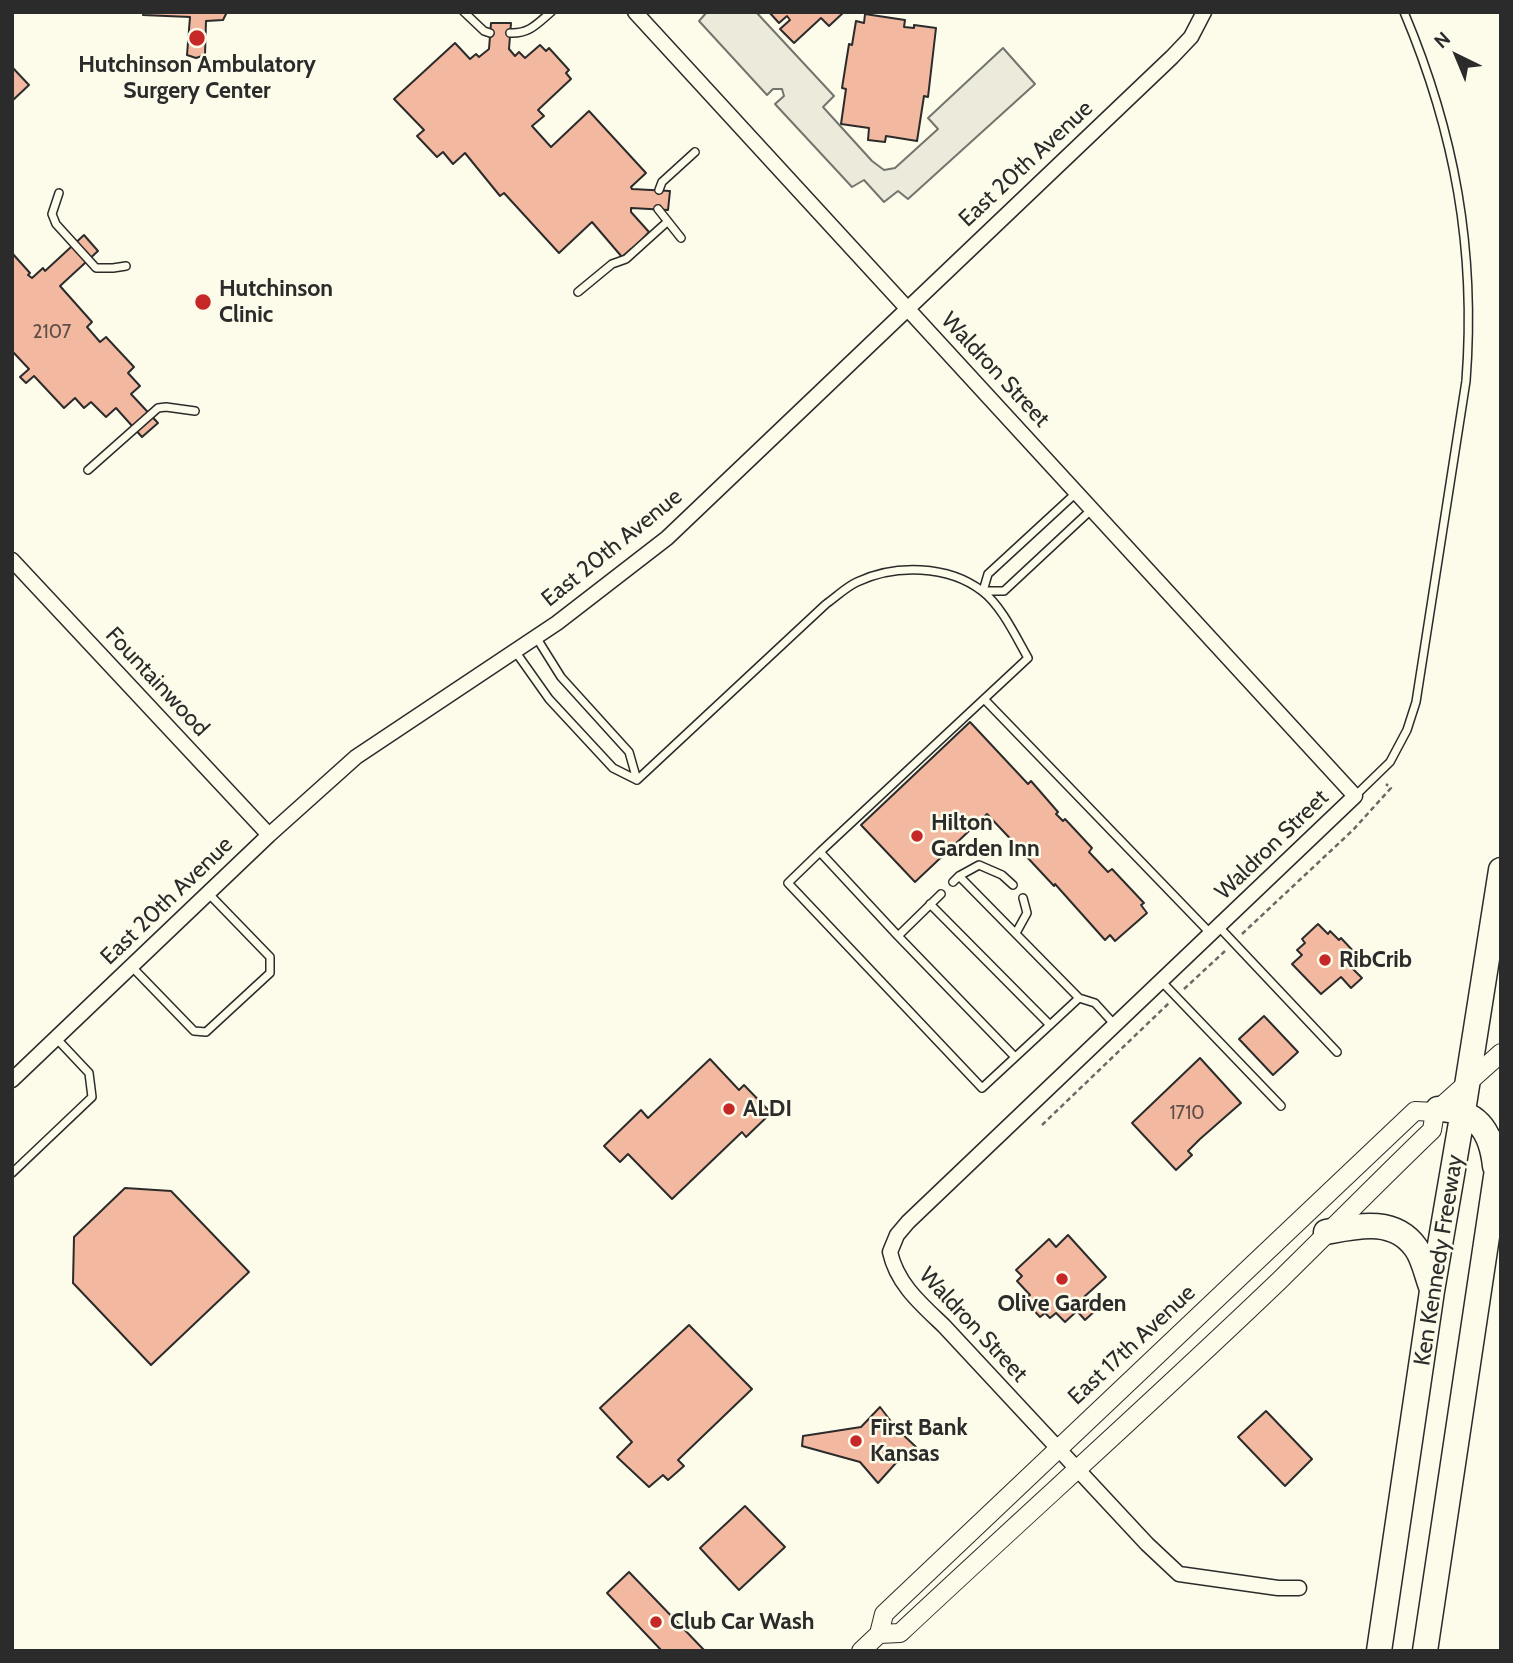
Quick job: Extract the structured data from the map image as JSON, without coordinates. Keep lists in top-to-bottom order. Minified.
{"streets":{"highway":["Ken Kennedy Freeway"],"street":["East 20th Avenue","Waldron Street","Fountainwood","East 17th Avenue"]},"crossings":[["East 20th Avenue","Waldron Street"],["East 20th Avenue","Fountainwood"],["Waldron Street","East 17th Avenue"],["Ken Kennedy Freeway","East 17th Avenue"]],"places":["Hutchinson Ambulatory Surgery Center","Hutchinson Clinic","Hilton Garden Inn","RibCrib","ALDI","Olive Garden","First Bank Kansas","Club Car Wash"],"house_numbers":["2107","1710"],"north":"top left"}
